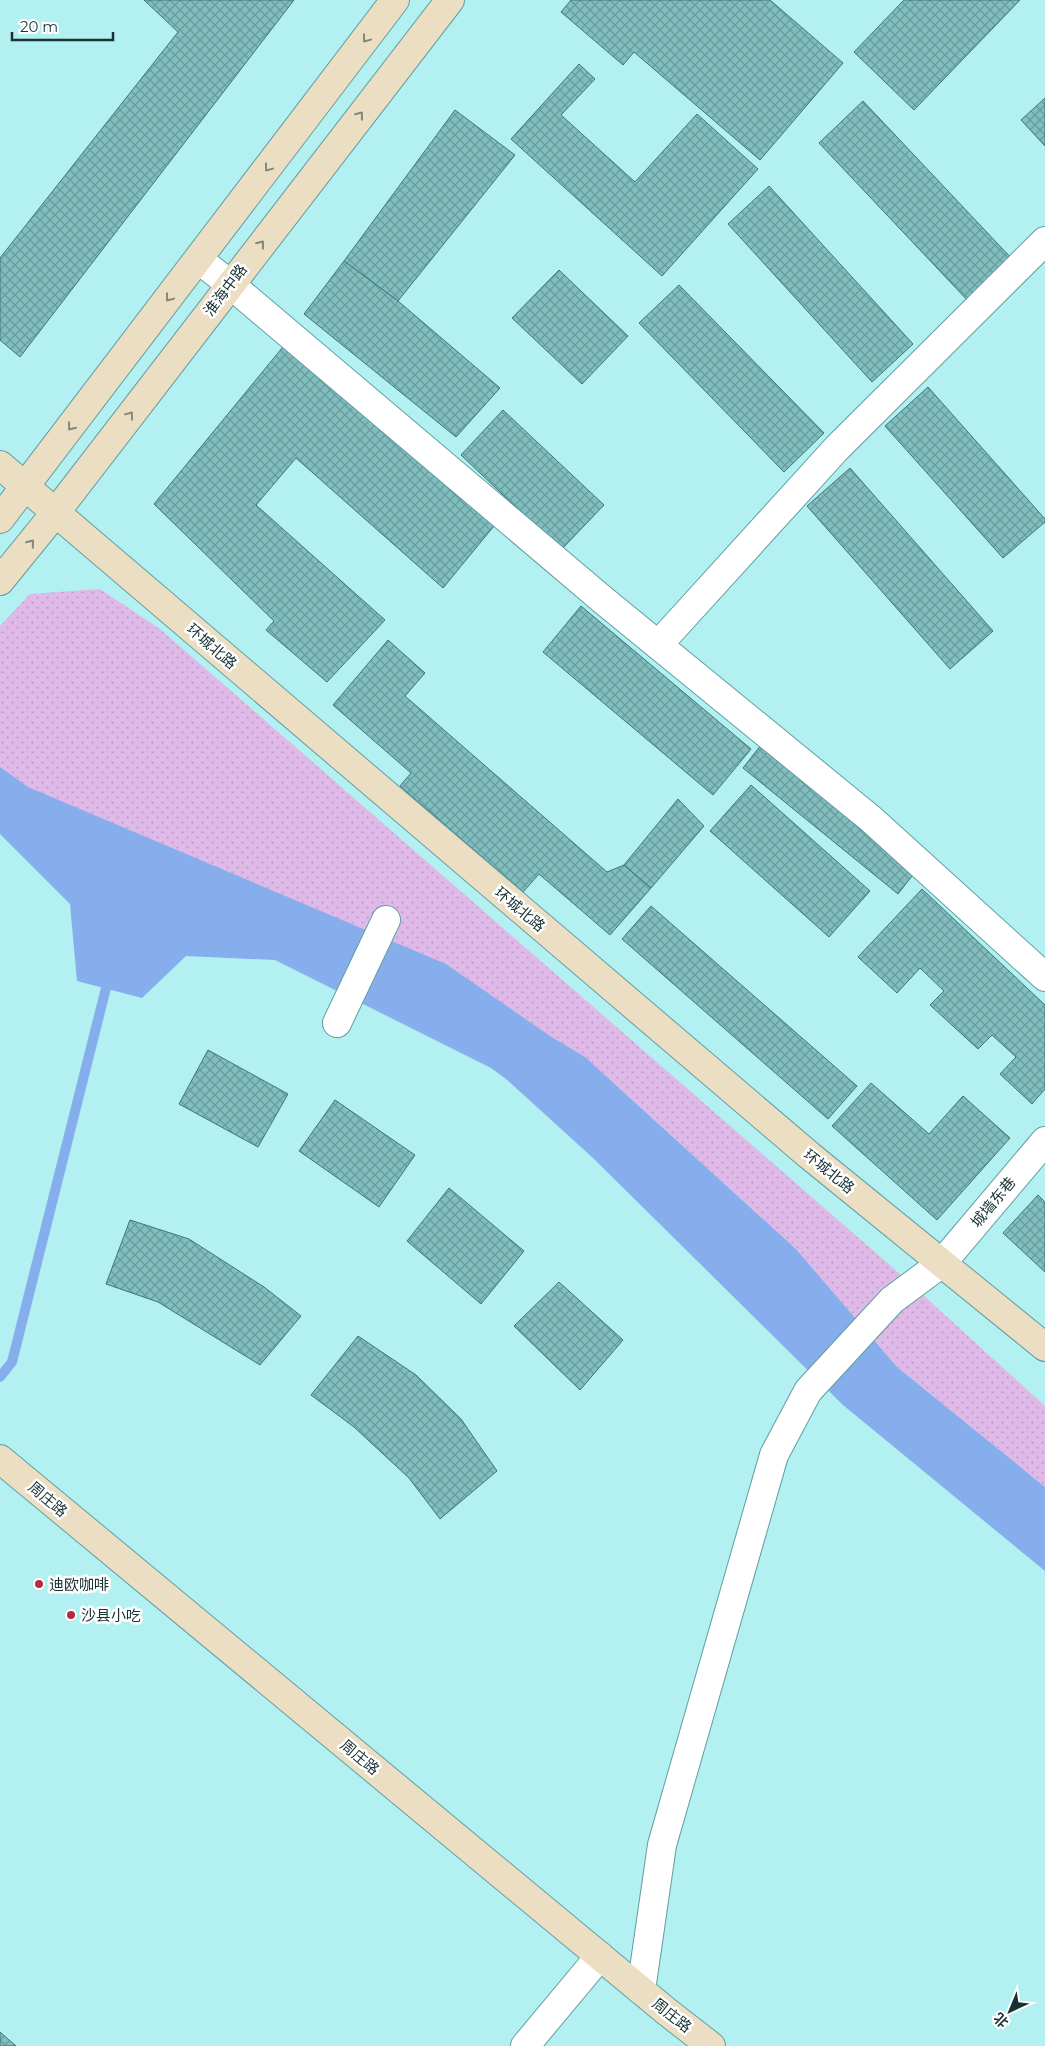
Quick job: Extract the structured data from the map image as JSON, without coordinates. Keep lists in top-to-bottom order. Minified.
{"streets":{"main road":["淮海中路","环城北路","周庄路"],"street":["城墙东巷"]},"crossings":[["淮海中路","环城北路"],["环城北路","城墙东巷"],["城墙东巷","周庄路"]],"places":["迪欧咖啡","沙县小吃"],"scale_bar":"20 m","north":"bottom left"}
